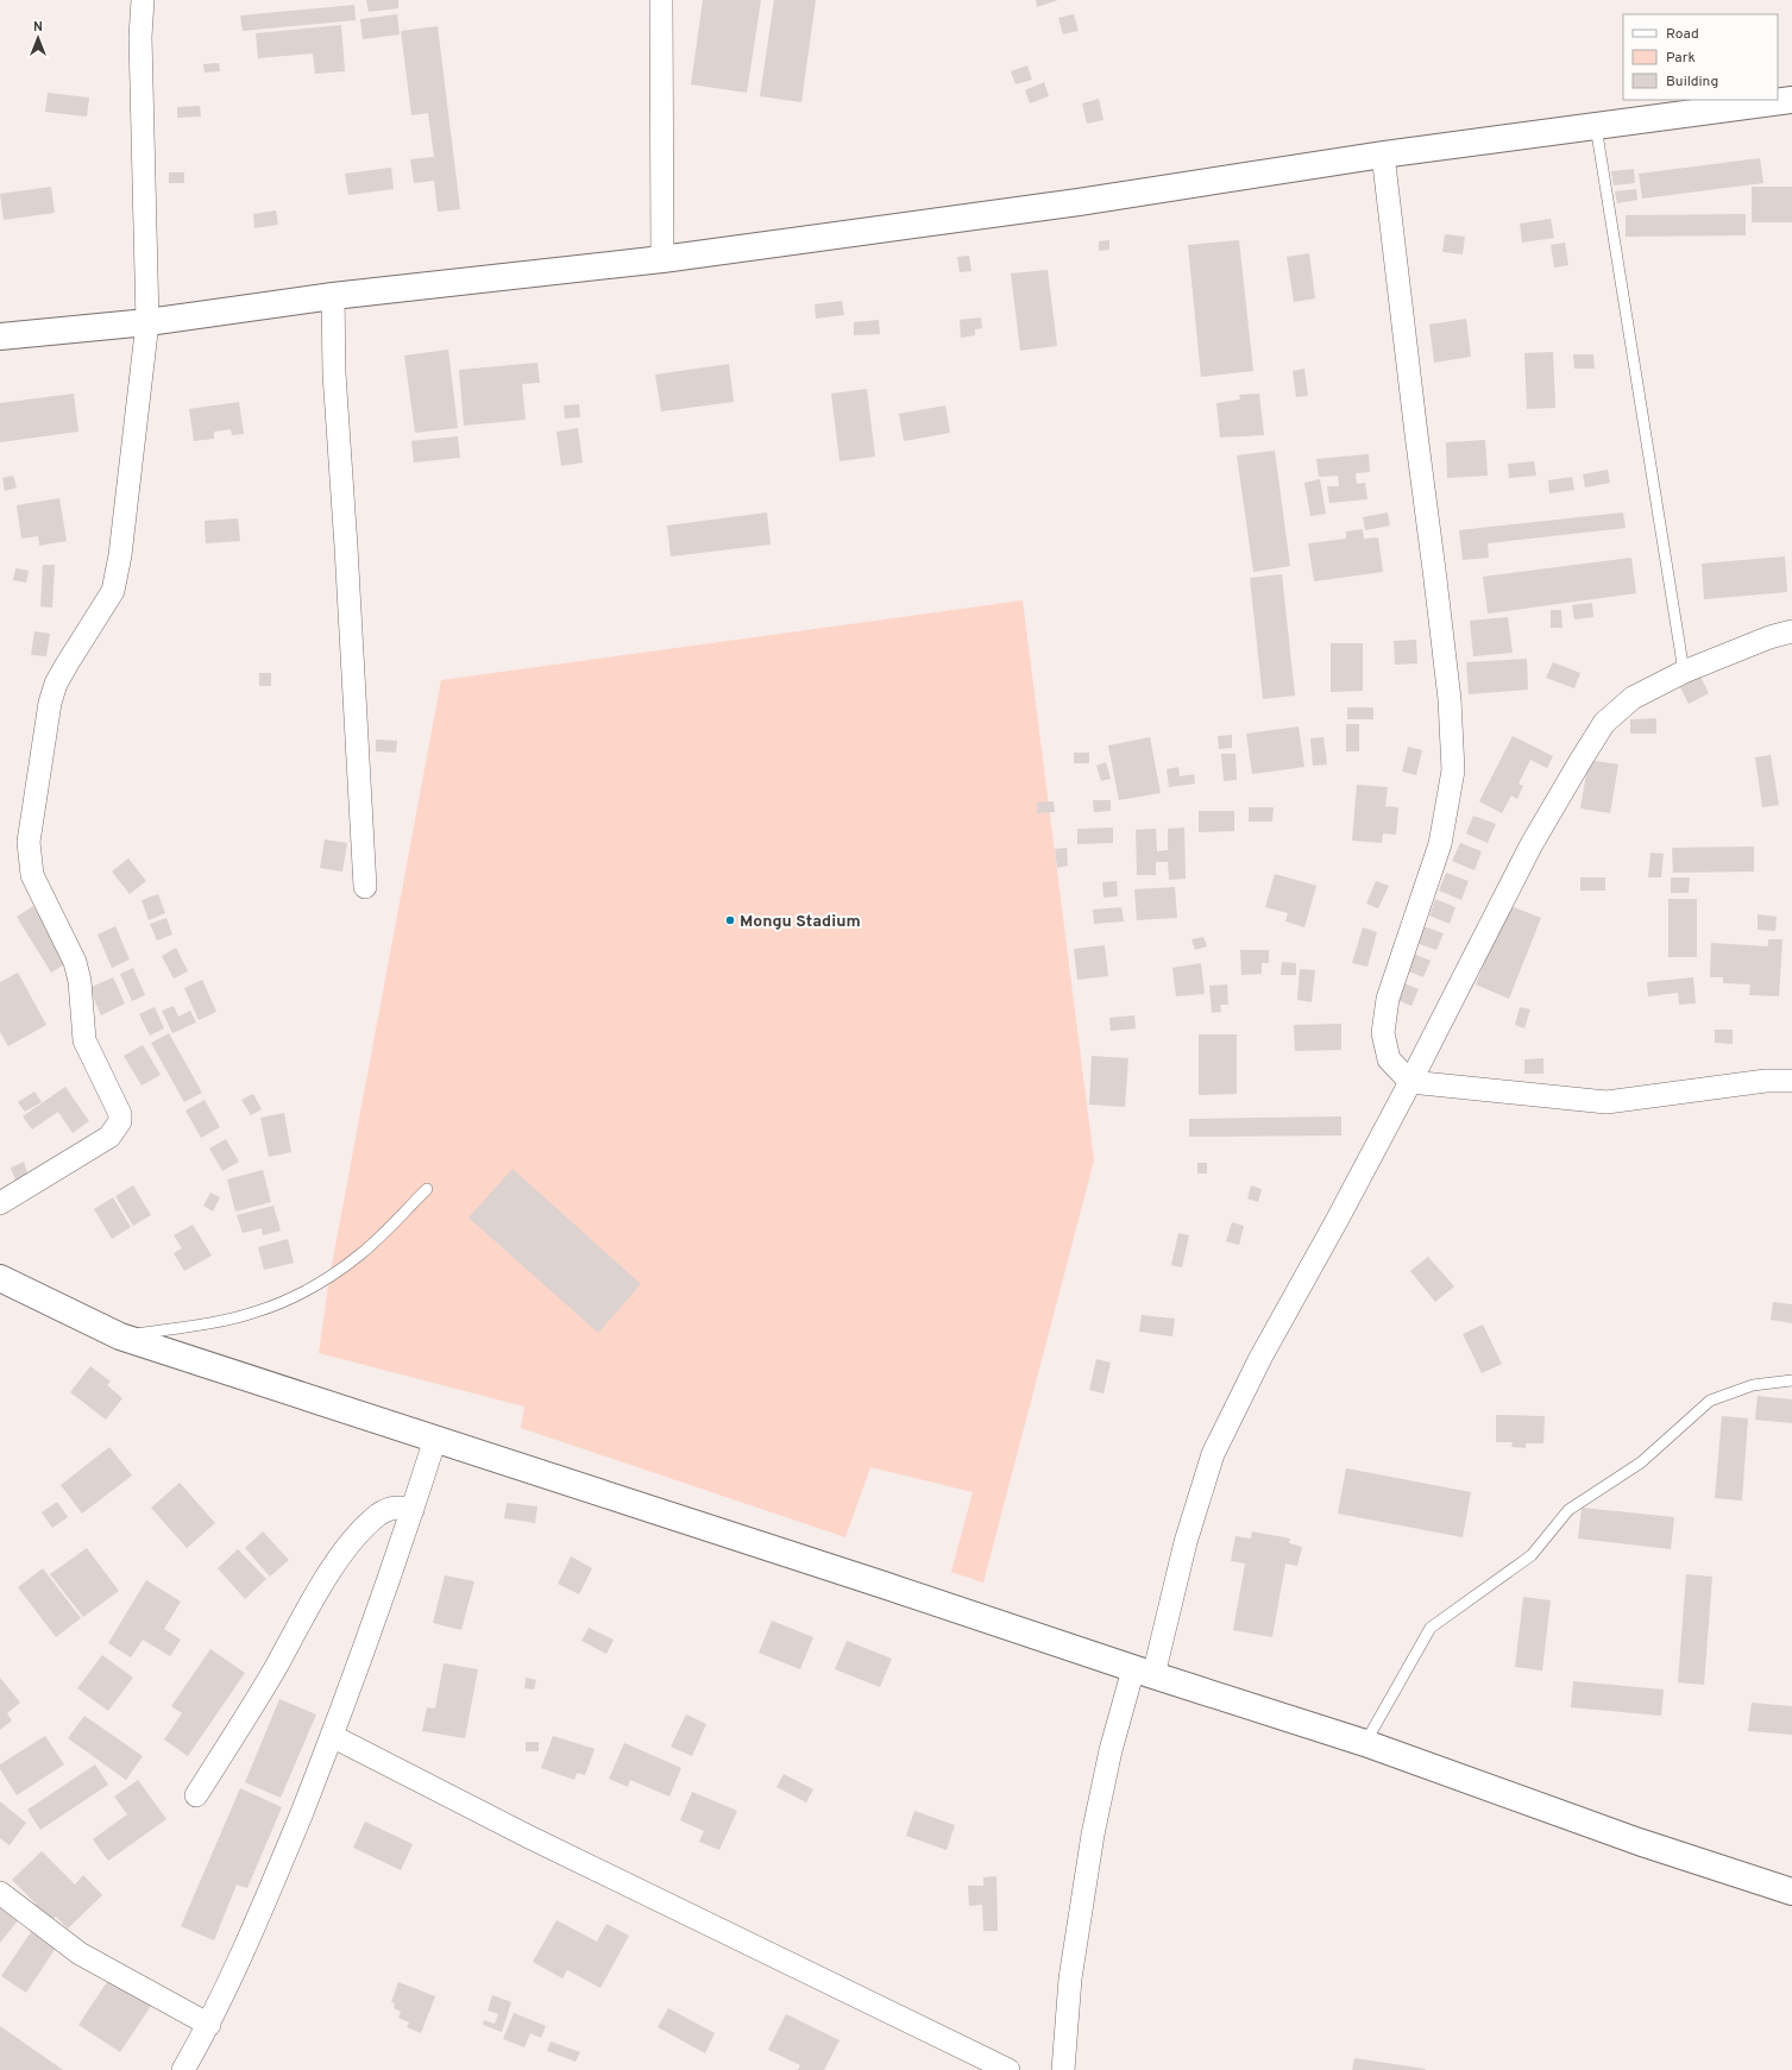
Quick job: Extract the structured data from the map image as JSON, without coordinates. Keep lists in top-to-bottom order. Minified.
{"places":["Mongu Stadium"],"legend":["Road","Park","Building"],"north":"top"}
